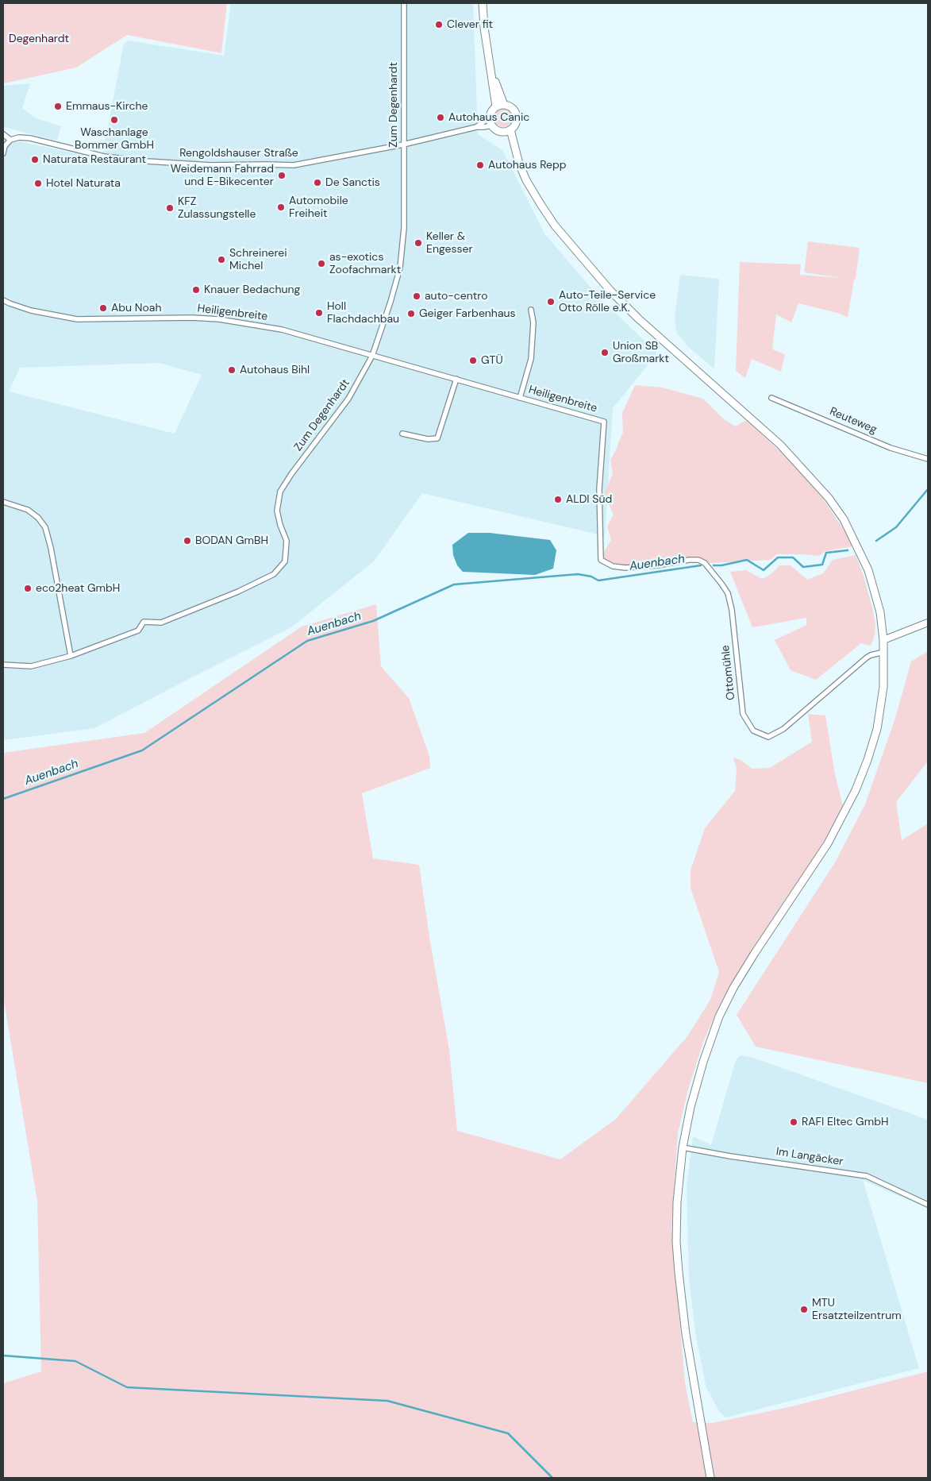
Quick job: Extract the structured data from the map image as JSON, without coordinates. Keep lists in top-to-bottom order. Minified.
{"streets":{"street":["Zum Degenhardt","Rengoldshauser Straße","Heiligenbreite","Reuteweg","Ottomühle","Im Langäcker"]},"crossings":[["Zum Degenhardt","Rengoldshauser Straße"],["Zum Degenhardt","Heiligenbreite"],["Heiligenbreite","Ottomühle"]],"water":["Auenbach"],"parks":["Degenhardt"],"places":["Clever fit","Emmaus-Kirche","Autohaus Canic","Waschanlage Bommer GmbH","Naturata Restaurant","Autohaus Repp","Weidemann Fahrrad und E-Bikecenter","De Sanctis","Hotel Naturata","Automobile Freiheit","KFZ Zulassungstelle","Keller & Engesser","Schreinerei Michel","as-exotics Zoofachmarkt","Knauer Bedachung","auto-centro","Auto-Teile-Service Otto Rölle e.K.","Abu Noah","Holl Flachdachbau","Geiger Farbenhaus","Union SB Großmarkt","GTÜ","Autohaus Bihl","ALDI Süd","BODAN GmBH","eco2heat GmbH","RAFI Eltec GmbH","MTU Ersatzteilzentrum"]}
